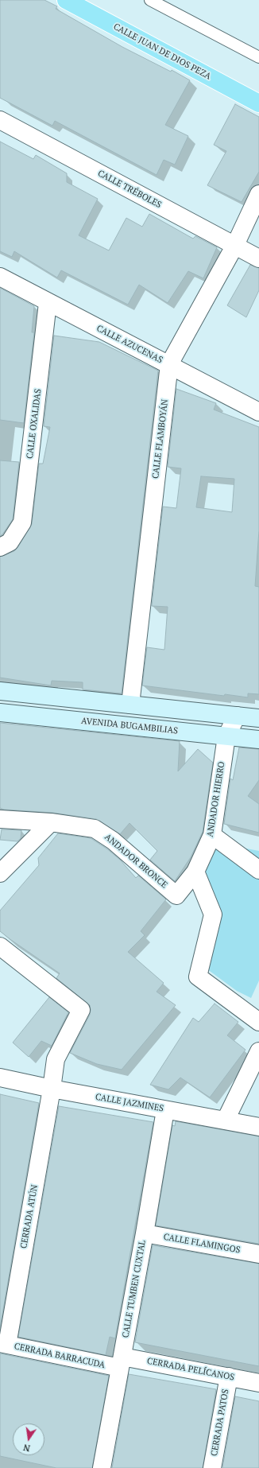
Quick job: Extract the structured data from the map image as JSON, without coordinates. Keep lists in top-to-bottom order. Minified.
{"streets":{"main road":["CALLE JUAN DE DIOS PEZA","AVENIDA BUGAMBILIAS"],"street":["CALLE TRÉBOLES","CALLE AZUCENAS","CALLE OXALIDAS","CALLE FLAMBOYÁN","ANDADOR HIERRO","ANDADOR BRONCE","CALLE JAZMINES","CERRADA ATÚN","CALLE FLAMINGOS","CALLE TUMBEN CUXTAL","CERRADA BARRACUDA","CERRADA PELÍCANOS","CERRADA PATOS"]},"crossings":[["CALLE TRÉBOLES","CALLE FLAMBOYÁN"],["CALLE AZUCENAS","CALLE OXALIDAS"],["CALLE AZUCENAS","CALLE FLAMBOYÁN"],["AVENIDA BUGAMBILIAS","ANDADOR HIERRO"],["ANDADOR HIERRO","ANDADOR BRONCE"],["CALLE JAZMINES","CERRADA ATÚN"],["CALLE JAZMINES","CALLE TUMBEN CUXTAL"],["CERRADA ATÚN","CERRADA BARRACUDA"],["CALLE FLAMINGOS","CALLE TUMBEN CUXTAL"],["CALLE TUMBEN CUXTAL","CERRADA BARRACUDA"],["CALLE TUMBEN CUXTAL","CERRADA PELÍCANOS"],["CERRADA BARRACUDA","CERRADA PELÍCANOS"],["CERRADA PELÍCANOS","CERRADA PATOS"]],"north":"bottom"}
